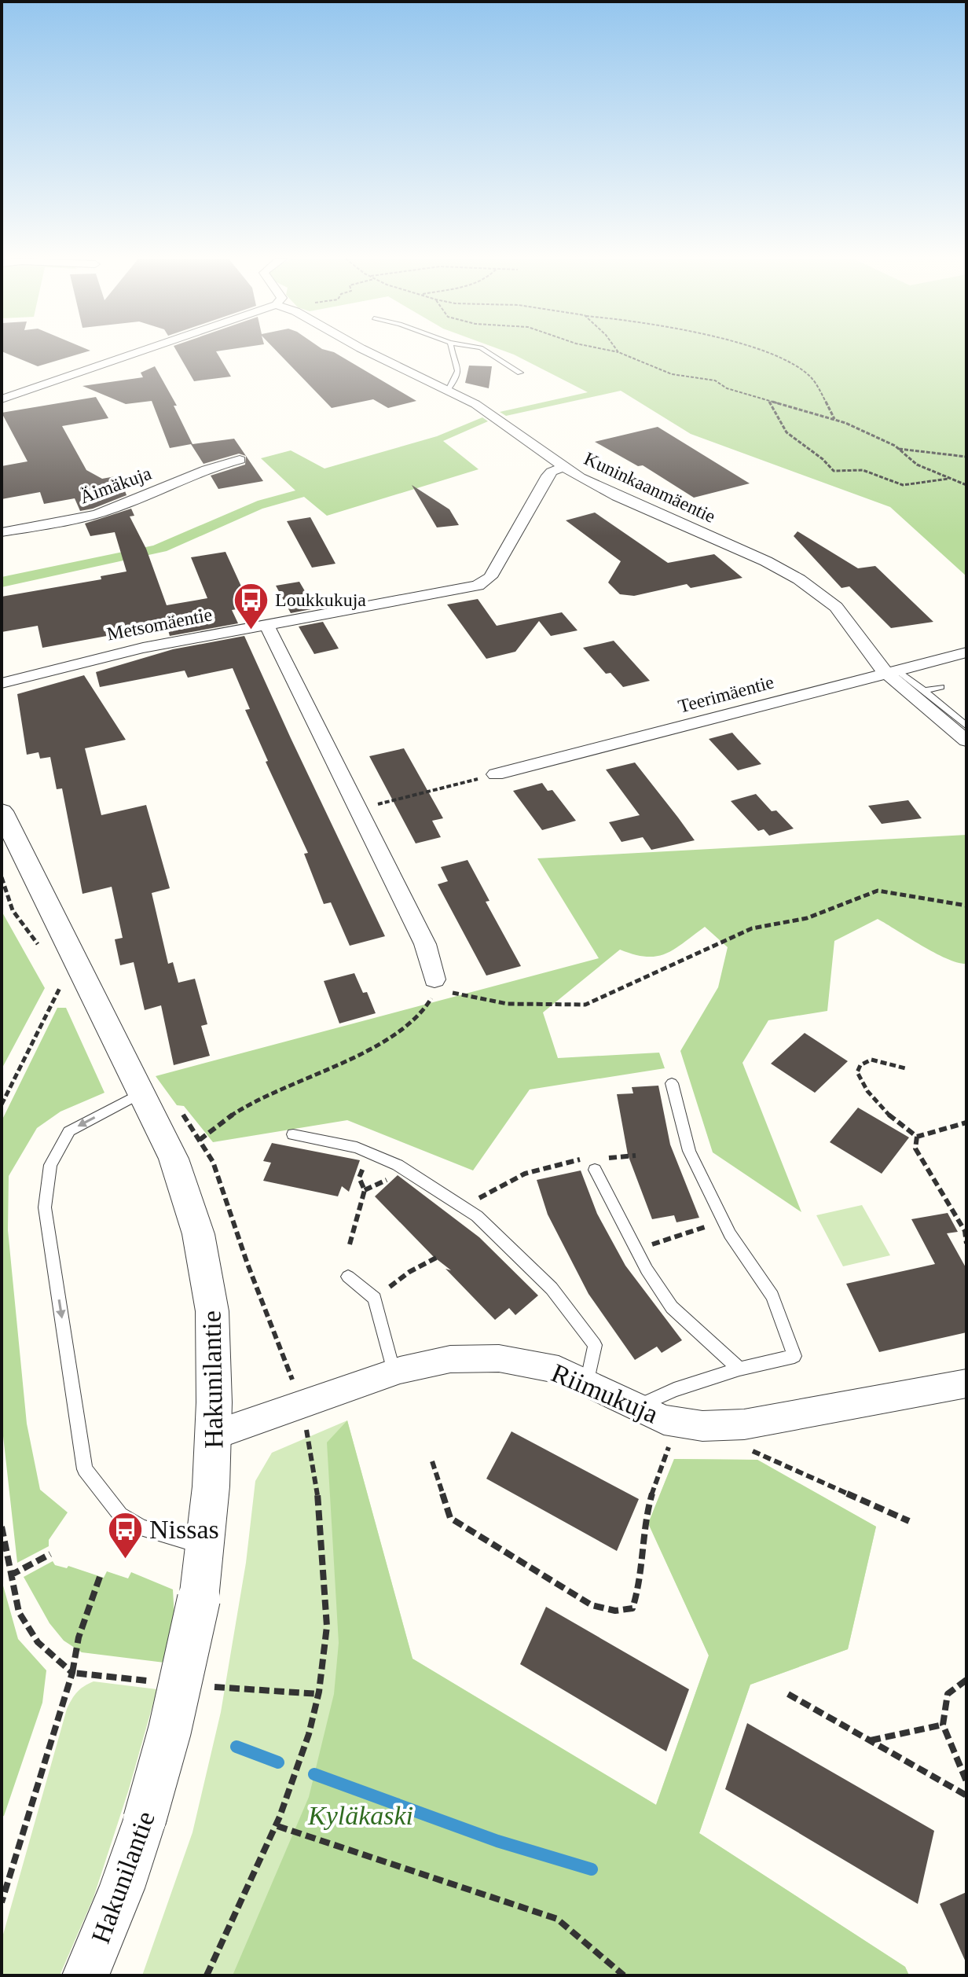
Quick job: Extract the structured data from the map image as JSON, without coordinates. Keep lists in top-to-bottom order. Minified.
{"streets":{"street":["Äimäkuja","Kuninkaanmäentie","Metsomäentie","Teerimäentie","Hakunilantie","Riimukuja"]},"crossings":[["Kuninkaanmäentie","Metsomäentie"],["Kuninkaanmäentie","Teerimäentie"],["Hakunilantie","Riimukuja"]],"parks":["Kyläkaski"],"places":{"bus stop":["Loukkukuja","Nissas"]}}
